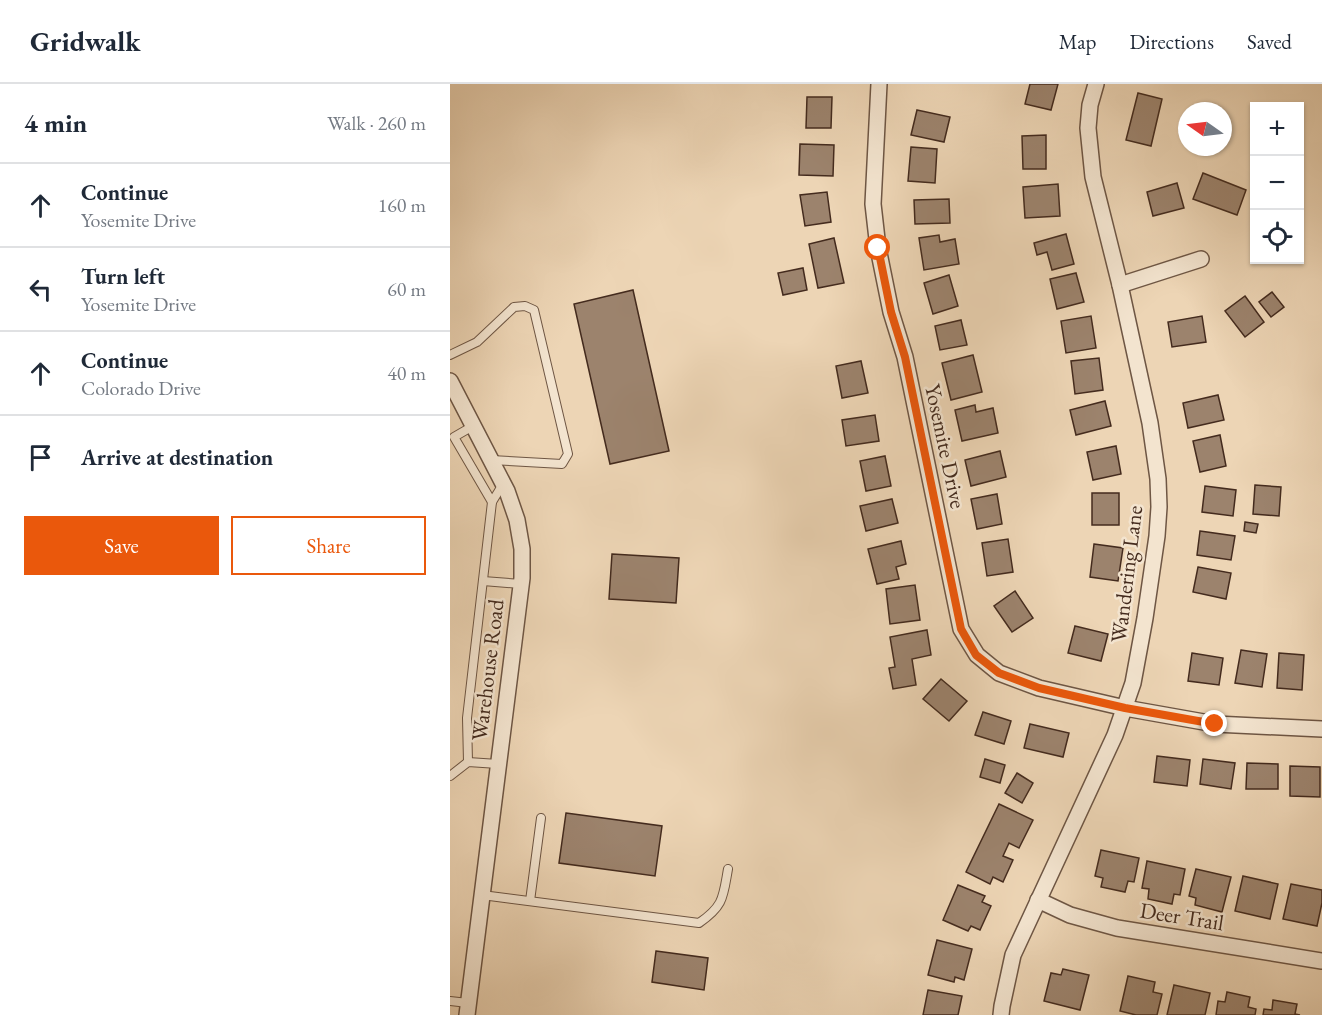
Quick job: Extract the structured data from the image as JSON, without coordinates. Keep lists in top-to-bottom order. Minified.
{"streets":{"street":["Yosemite Drive","Wandering Lane","Warehouse Road","Deer Trail"]},"crossings":[["Yosemite Drive","Wandering Lane"],["Wandering Lane","Deer Trail"]],"north":"left","page":{"header":"Gridwalk","nav":["Map","Directions","Saved"],"heading":["4 min","Walk · 260 m"],"map_buttons":["+","−"],"list":[["Continue","Yosemite Drive","160 m"],["Turn left","Yosemite Drive","60 m"],["Continue","Colorado Drive","40 m"],"Arrive at destination"],"buttons":["Save","Share"]}}
